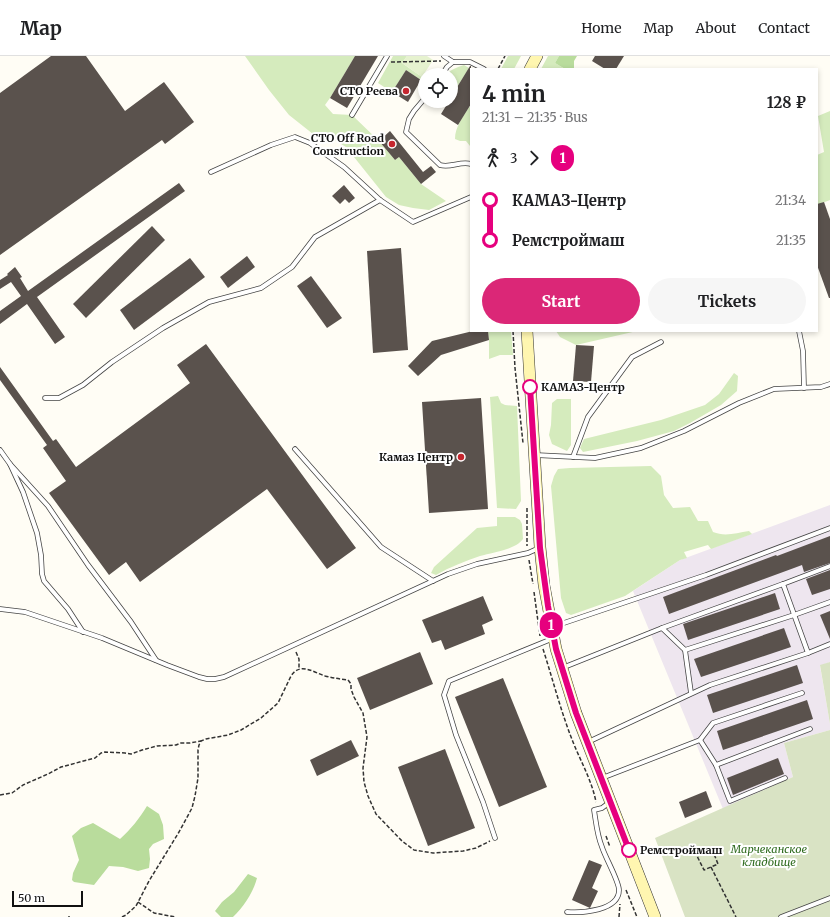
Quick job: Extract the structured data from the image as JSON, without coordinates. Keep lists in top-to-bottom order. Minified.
{"parks":["Марчеканское кладбище"],"places":["СТО Реева","СТО Off Road Construction","КАМАЗ-Центр","Камаз Центр","Ремстроймаш"],"lines":["bus line 1"],"scale_bar":"50 m","page":{"header":"Map","nav":["Home","Map","About","Contact"],"on_map":"1","heading":["4 min","21:31 – 21:35 · Bus","128 ₽"],"legs":["3","1"],"list":[{"name":"КАМАЗ-Центр","value":"21:34"},{"name":"Ремстроймаш","value":"21:35"}],"buttons":["Start","Tickets"],"scale":"50 m"}}
